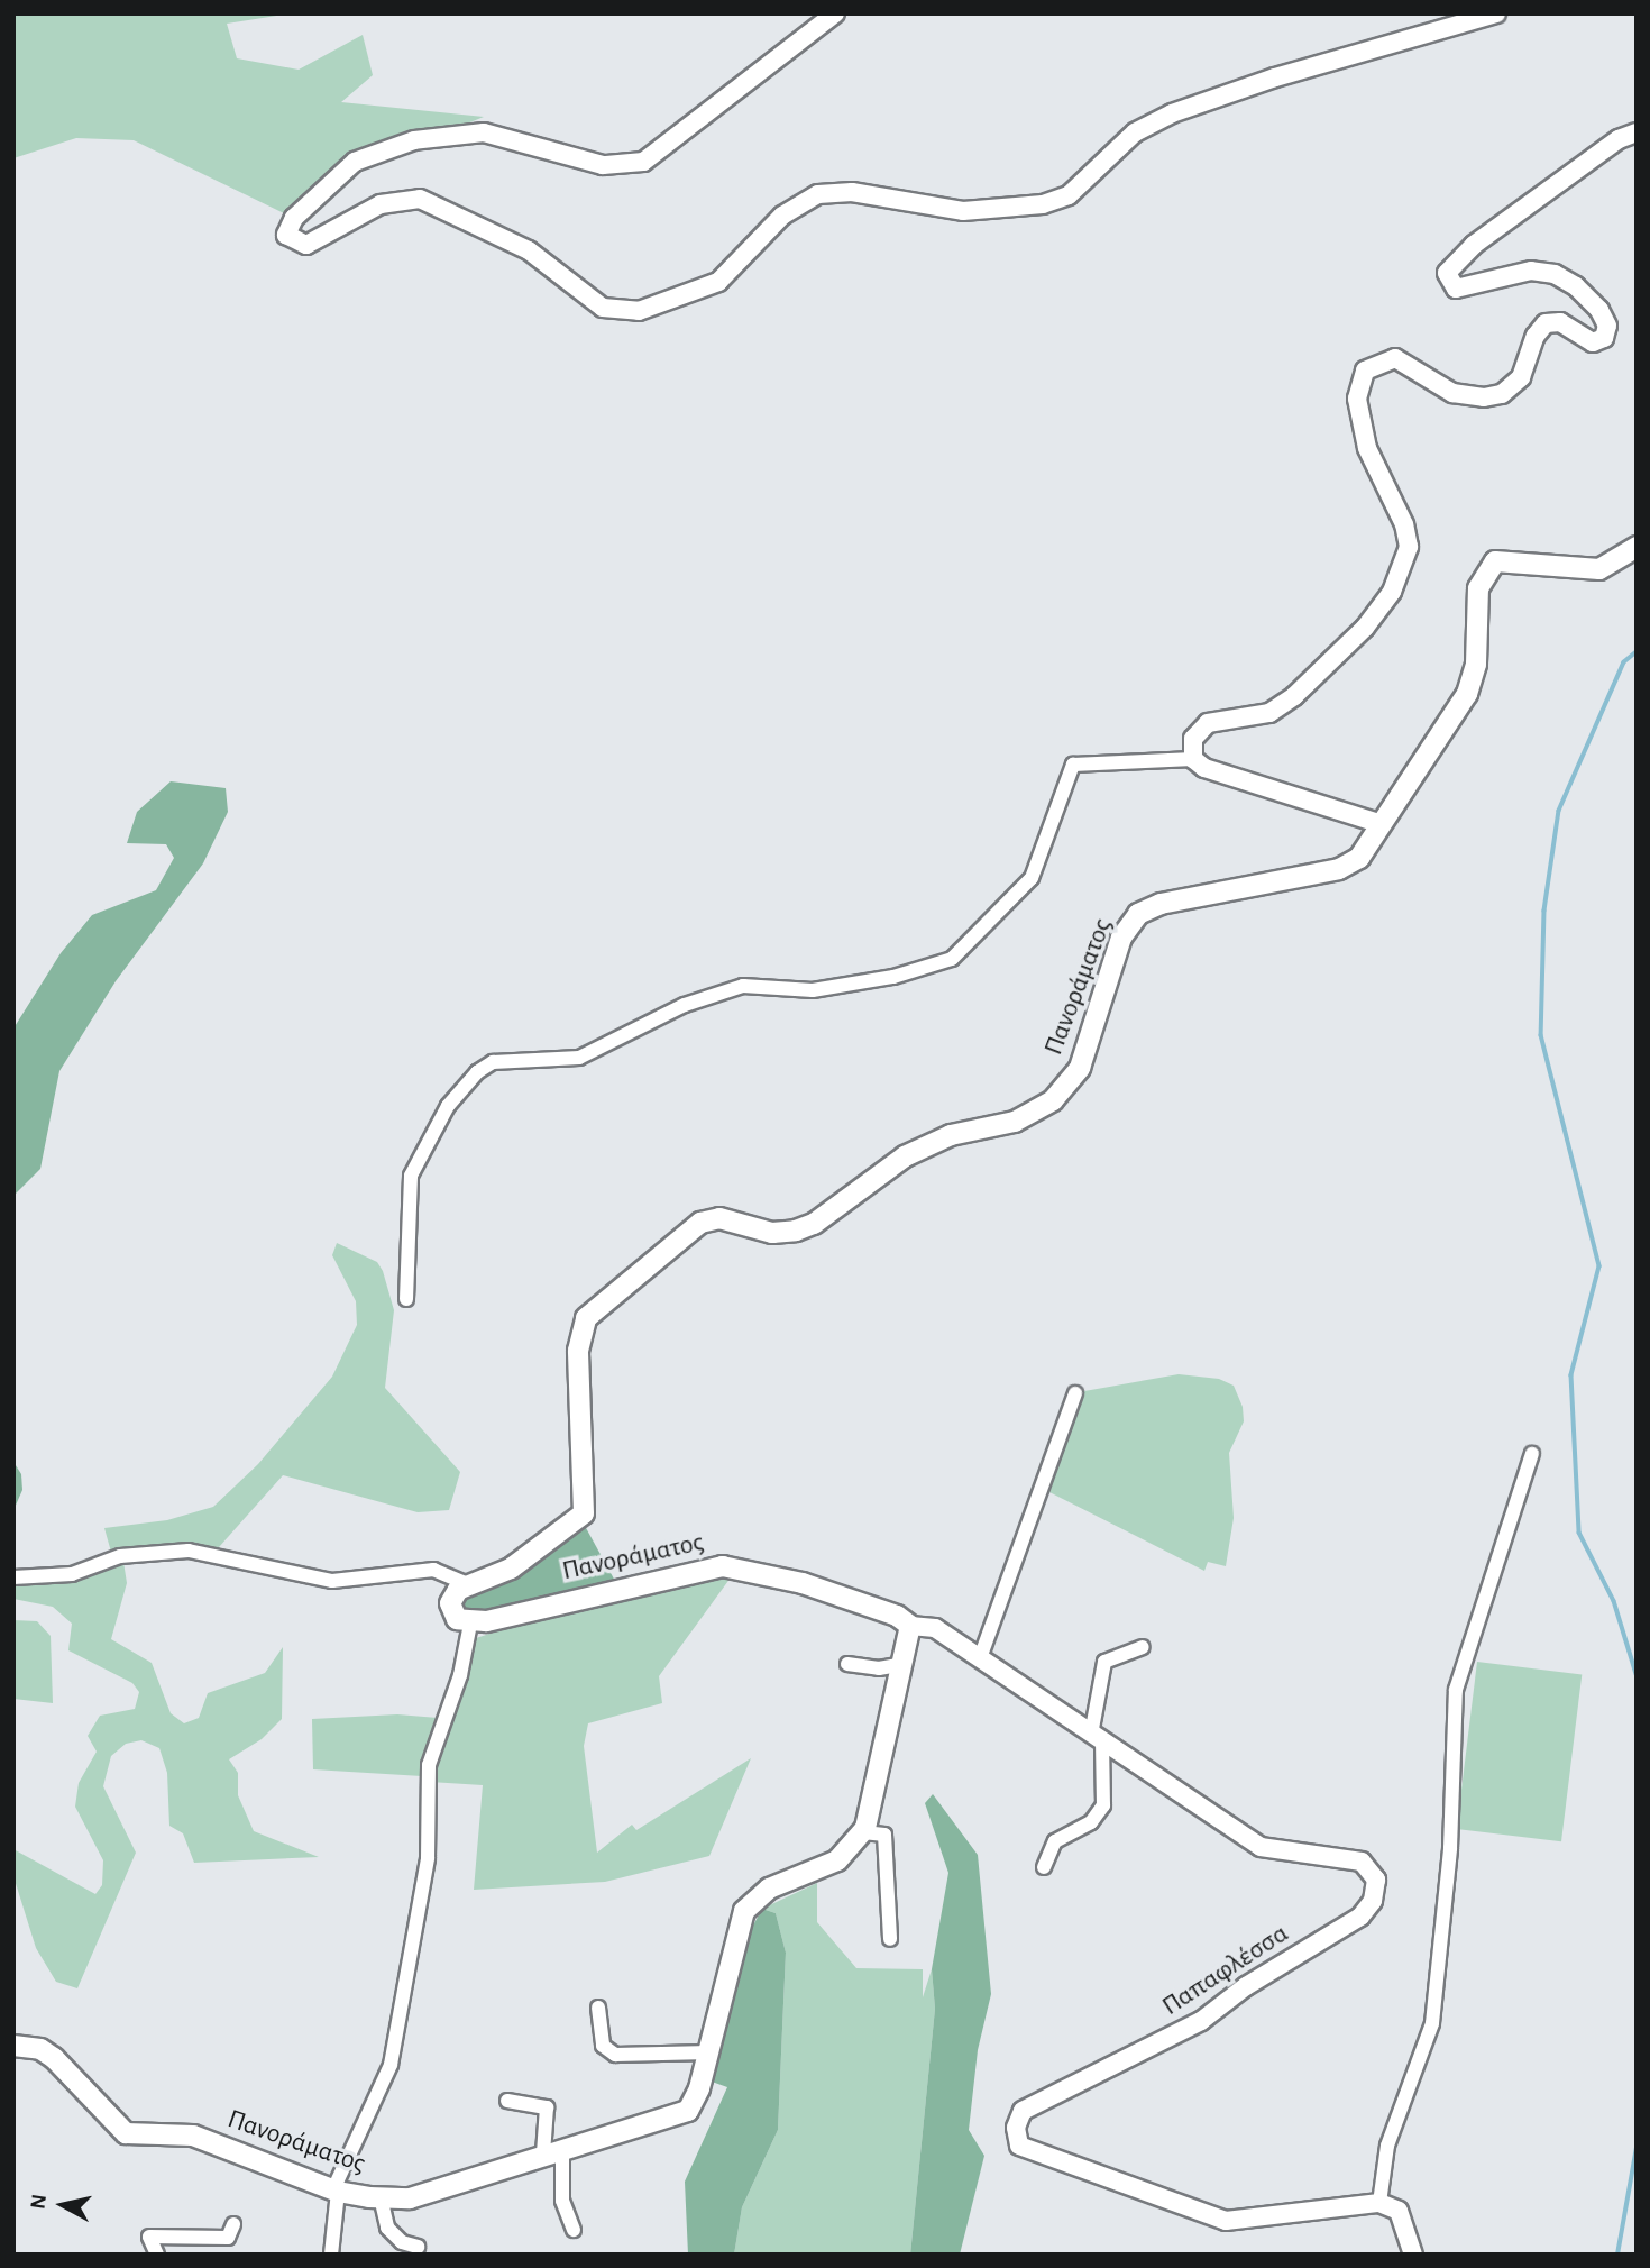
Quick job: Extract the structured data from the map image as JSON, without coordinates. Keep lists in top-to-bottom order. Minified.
{"streets":{"main road":["Πανοράματος"],"street":["Παπαφλέσσα"]},"crossings":[["Πανοράματος","Παπαφλέσσα"]],"north":"left"}
